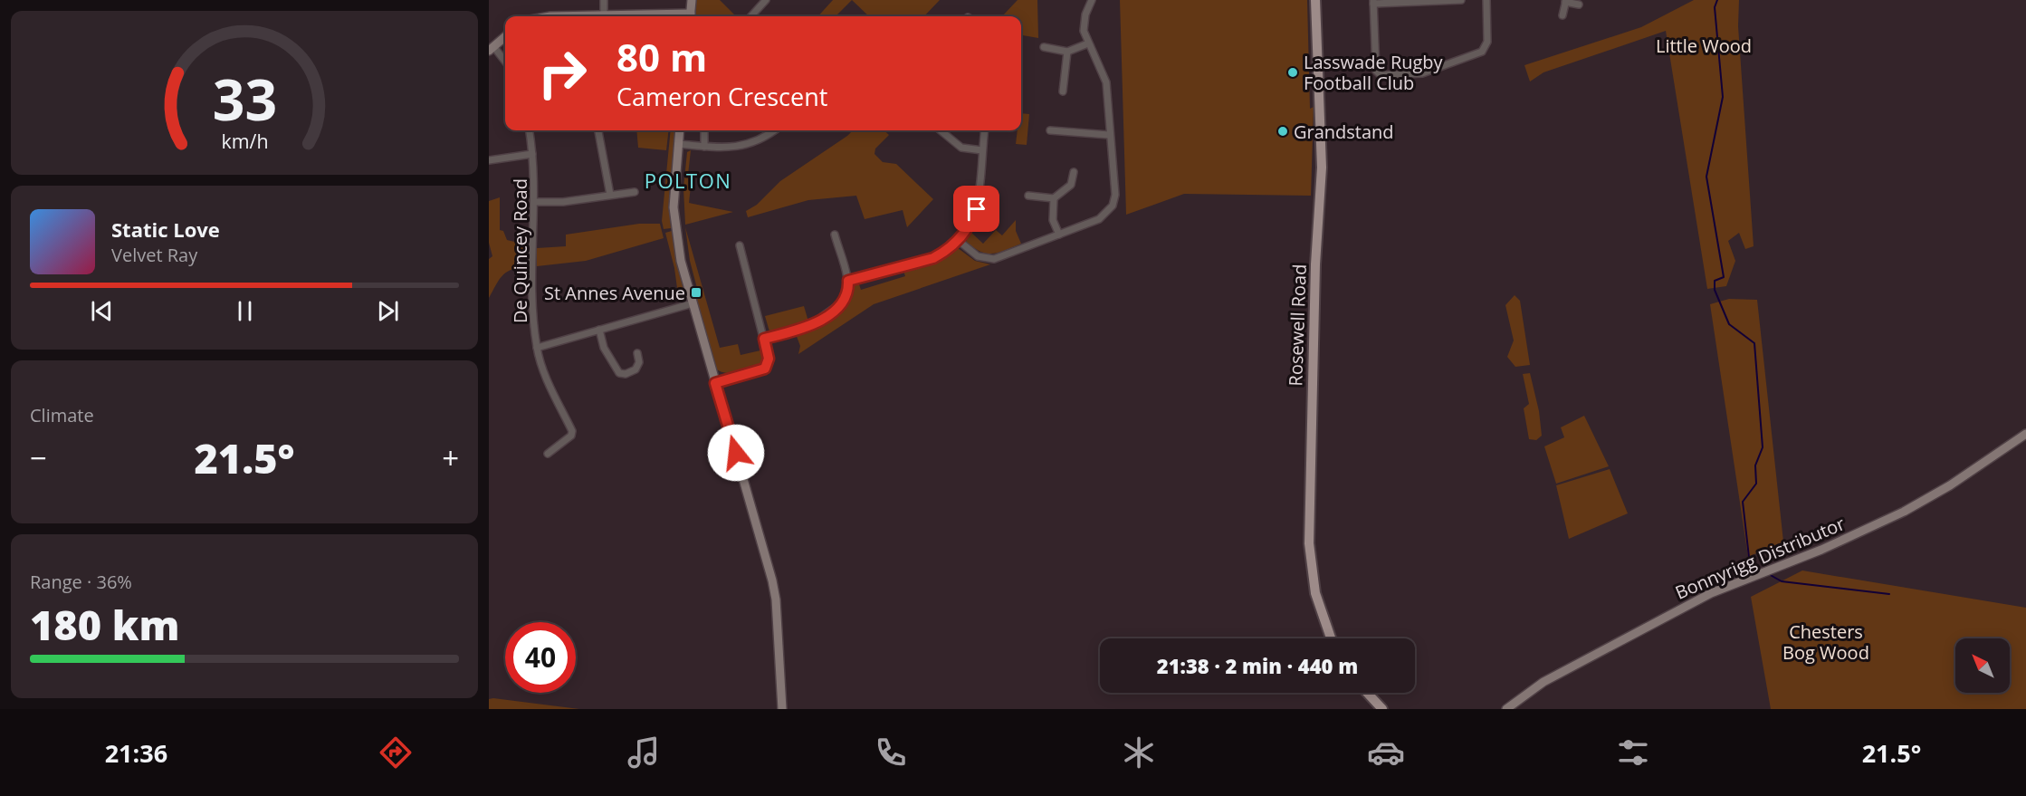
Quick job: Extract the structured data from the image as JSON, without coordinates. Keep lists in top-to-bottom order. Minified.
{"streets":{"main road":["Rosewell Road"],"street":["De Quincey Road","Bonnyrigg Distributor"]},"districts":["POLTON"],"parks":["Little Wood","Chesters Bog Wood"],"places":{"other":["Lasswade Rugby Football Club","Grandstand"],"transit":["St Annes Avenue"]},"north":"top left","page":{"turn":["80 m","Cameron Crescent"],"song":["Static Love","Velvet Ray"],"tile":["Climate",["Range · 36%","180 km"]],"heat":["−","21.5°","+"],"limit":"40","trip":"21:38 · 2 min · 440 m","tabs":["21:36","21.5°"],"gauge":["33","km/h"]}}
